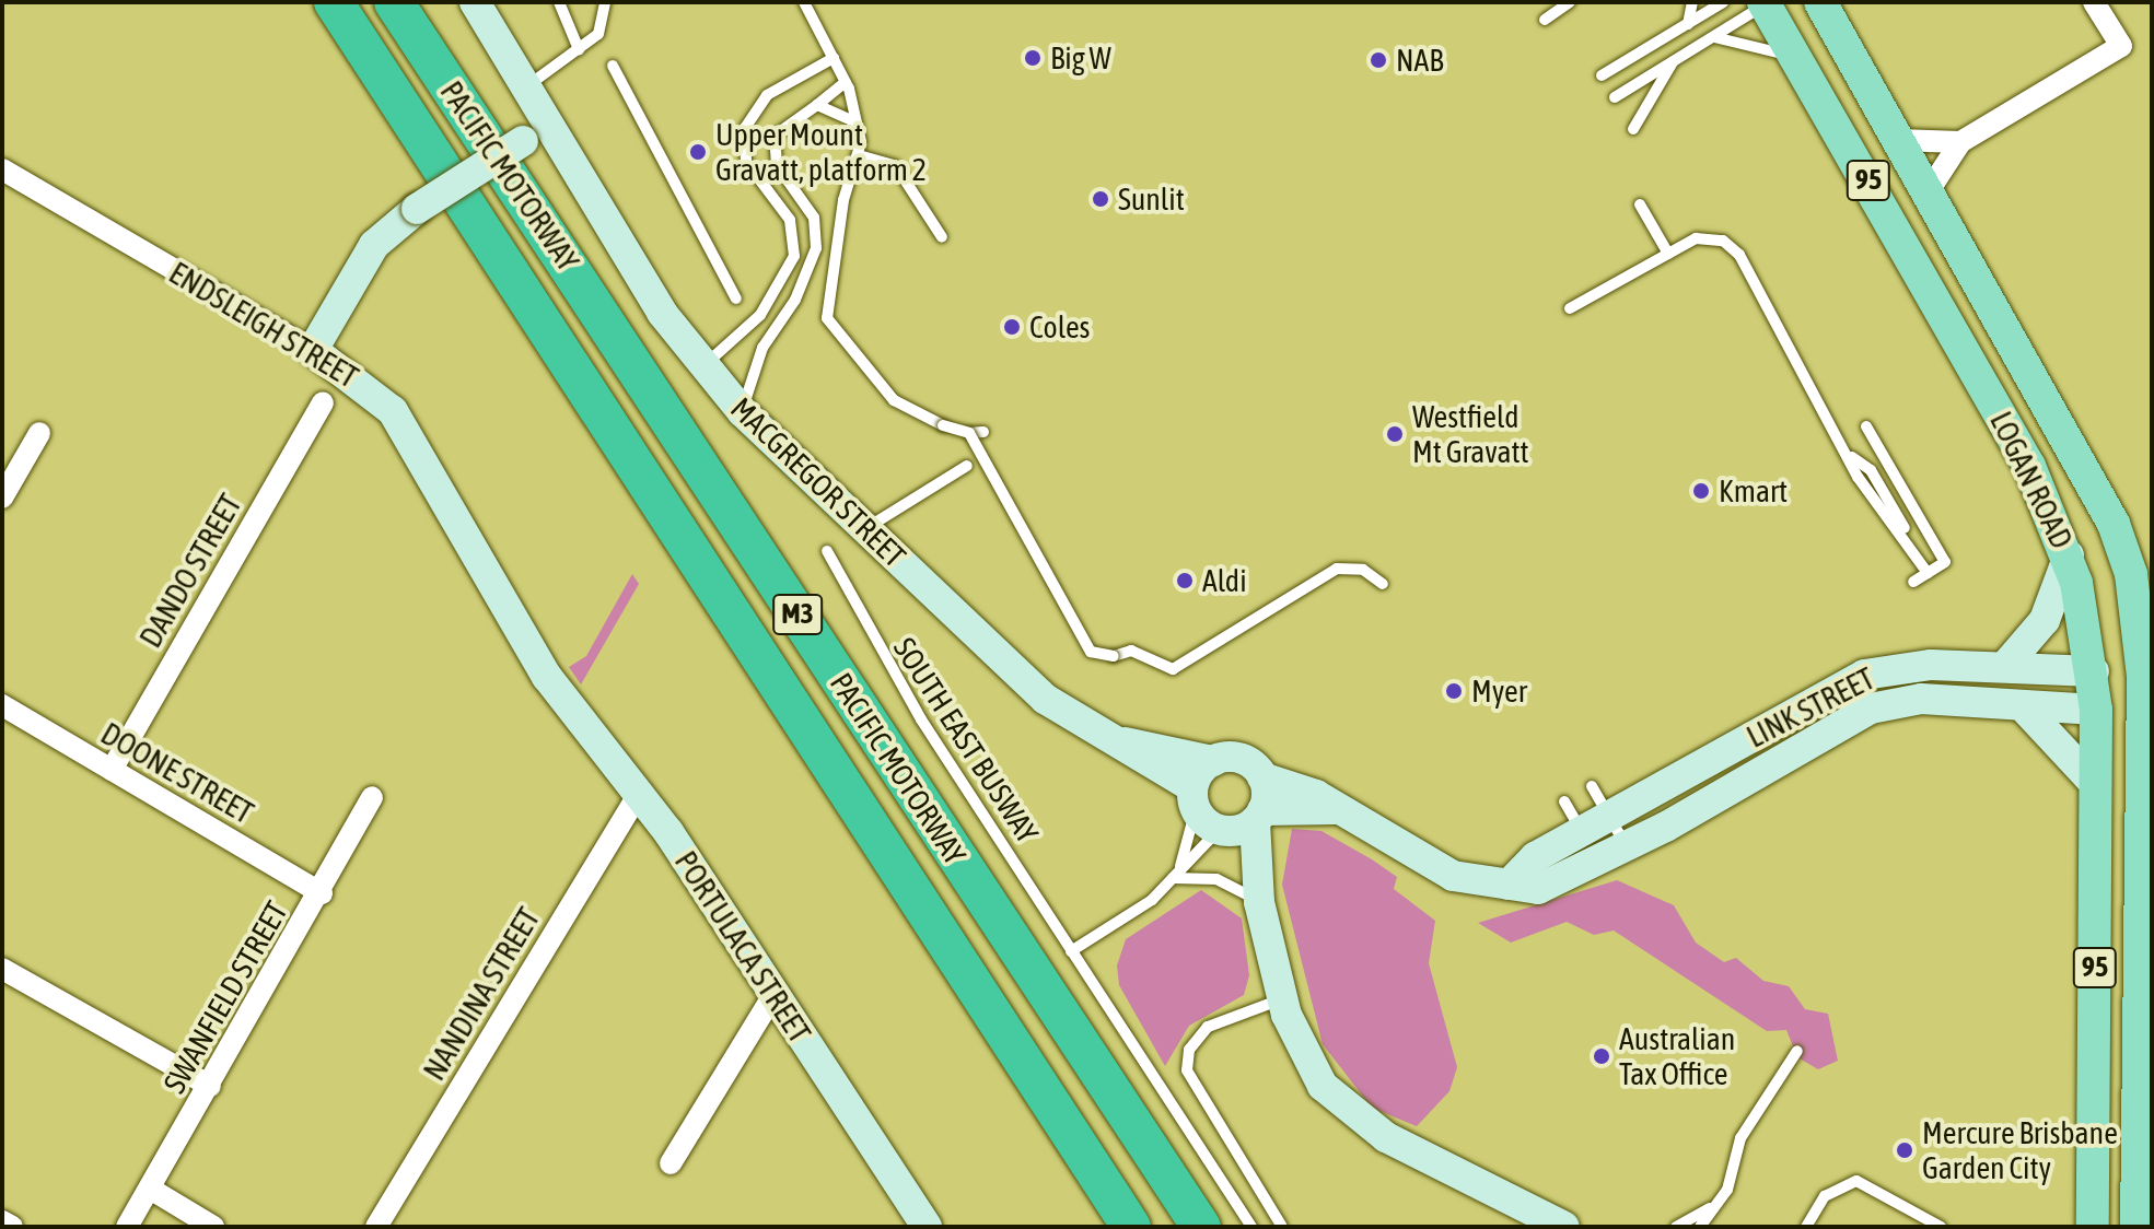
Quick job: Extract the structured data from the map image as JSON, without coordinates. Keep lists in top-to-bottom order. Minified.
{"streets":{"highway":["PACIFIC MOTORWAY","M3"],"main road":["95","LOGAN ROAD","LINK STREET"],"street":["ENDSLEIGH STREET","MACGREGOR STREET","DANDO STREET","DOONE STREET","PORTULACA STREET","NANDINA STREET","SWANFIELD STREET"],"lane":["SOUTH EAST BUSWAY"]},"crossings":[["ENDSLEIGH STREET","PORTULACA STREET"],["LOGAN ROAD","LINK STREET"],["MACGREGOR STREET","LINK STREET"],["DANDO STREET","DOONE STREET"],["DOONE STREET","SWANFIELD STREET"],["PORTULACA STREET","NANDINA STREET"]],"places":["Big W","NAB","Upper Mount Gravatt, platform 2","Sunlit","Coles","Westfield Mt Gravatt","Kmart","Aldi","Myer","Australian Tax Office","Mercure Brisbane Garden City"]}
